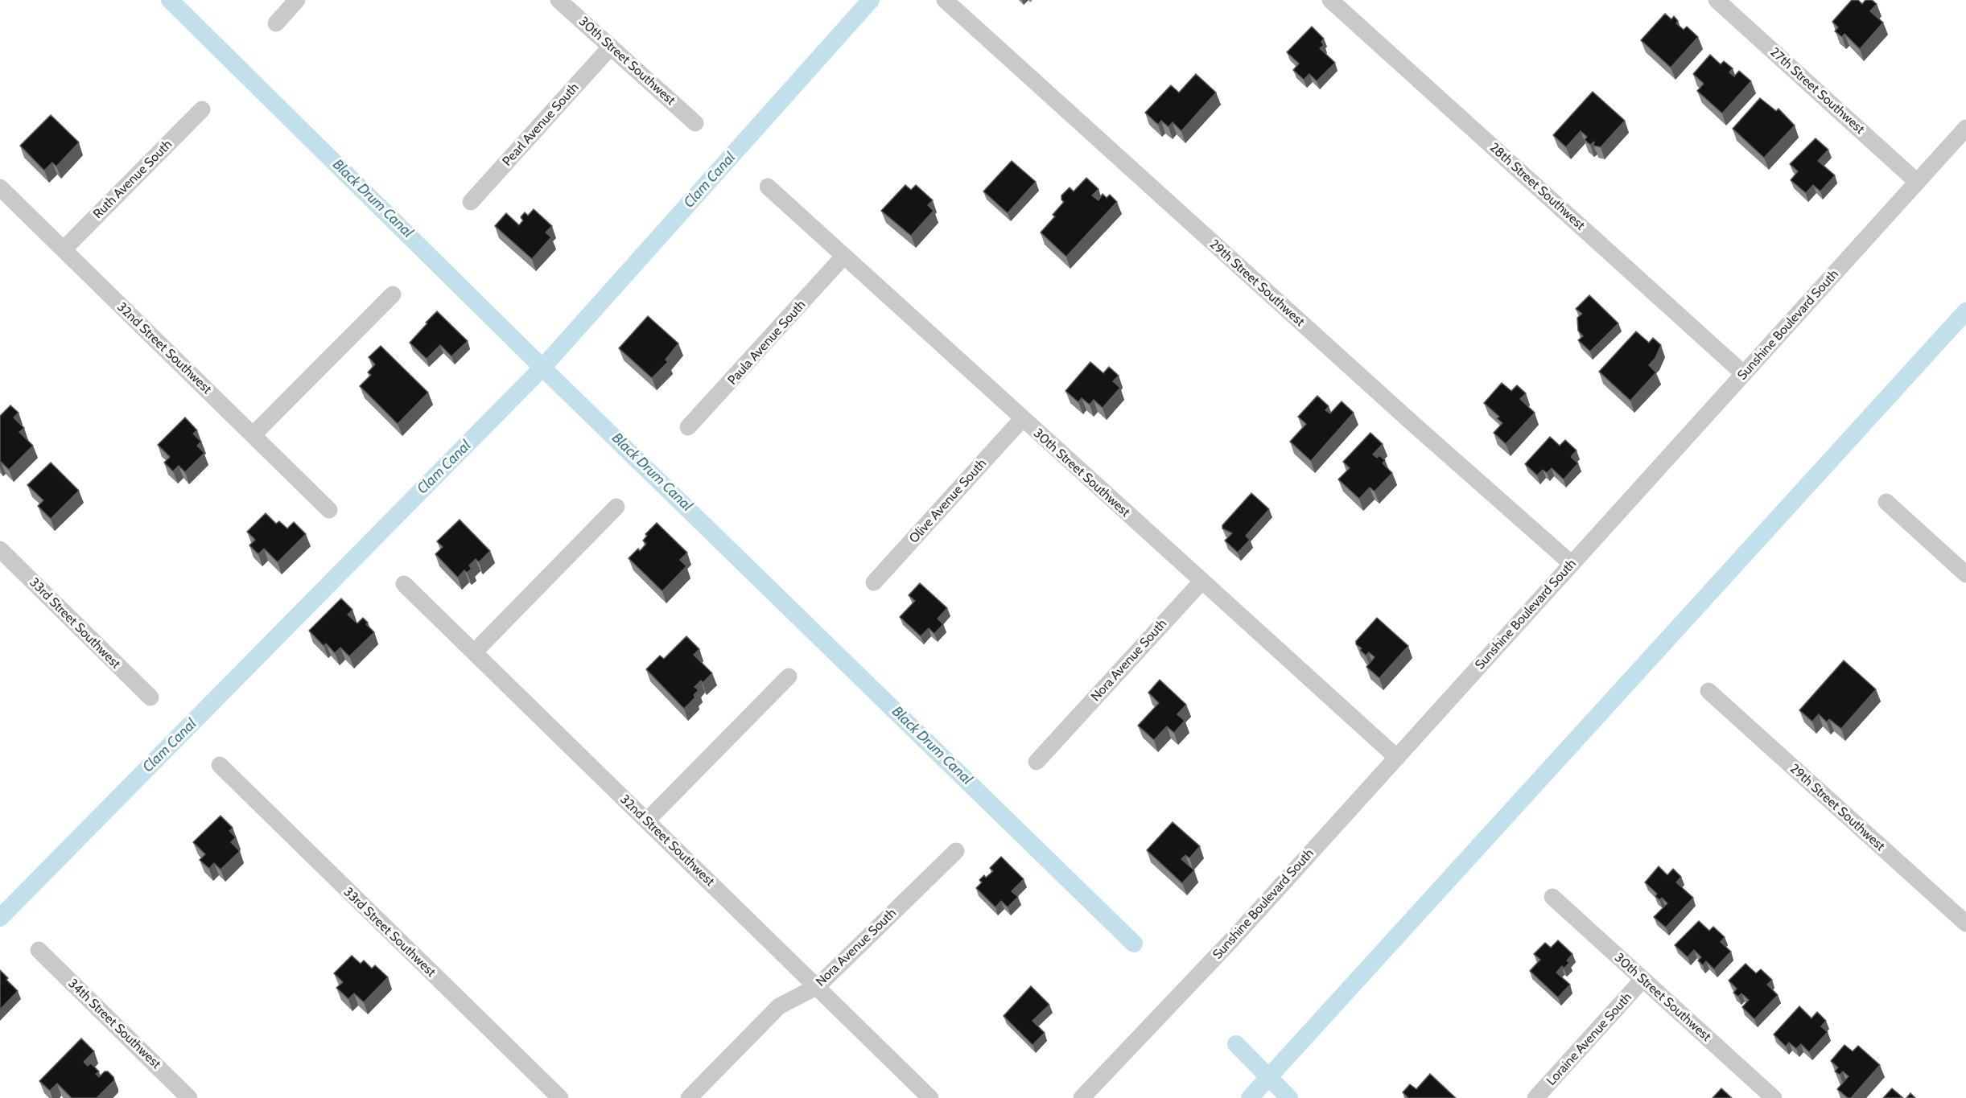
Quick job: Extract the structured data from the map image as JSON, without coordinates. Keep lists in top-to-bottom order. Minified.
{"streets":{"street":["30th Street Southwest","27th Street Southwest","Pearl Avenue South","Ruth Avenue South","28th Street Southwest","29th Street Southwest","Sunshine Boulevard South","Paula Avenue South","32nd Street Southwest","Olive Avenue South","33rd Street Southwest","Nora Avenue South","34th Street Southwest","Loraine Avenue South"]},"crossings":[["30th Street Southwest","Pearl Avenue South"],["30th Street Southwest","Sunshine Boulevard South"],["30th Street Southwest","Paula Avenue South"],["30th Street Southwest","Olive Avenue South"],["30th Street Southwest","Nora Avenue South"],["30th Street Southwest","Loraine Avenue South"],["27th Street Southwest","Sunshine Boulevard South"],["Ruth Avenue South","32nd Street Southwest"],["28th Street Southwest","Sunshine Boulevard South"],["29th Street Southwest","Sunshine Boulevard South"],["32nd Street Southwest","Nora Avenue South"]],"water":["Clam Canal","Black Drum Canal"]}
